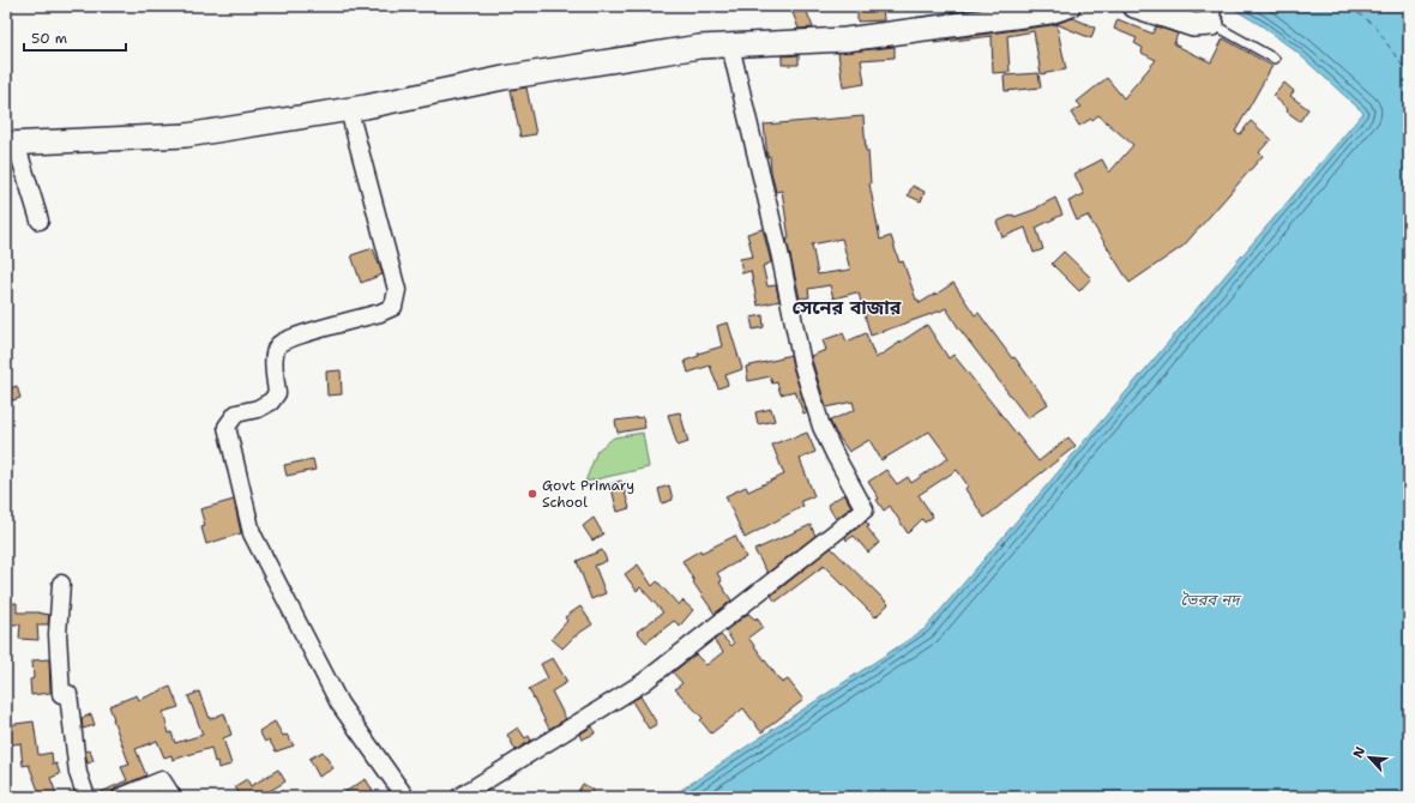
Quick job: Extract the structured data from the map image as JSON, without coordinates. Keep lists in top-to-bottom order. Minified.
{"districts":["সেনের বাজার"],"water":["ভৈরব নদ"],"places":["Govt Primary School"],"scale_bar":"50 m","north":"top left"}
